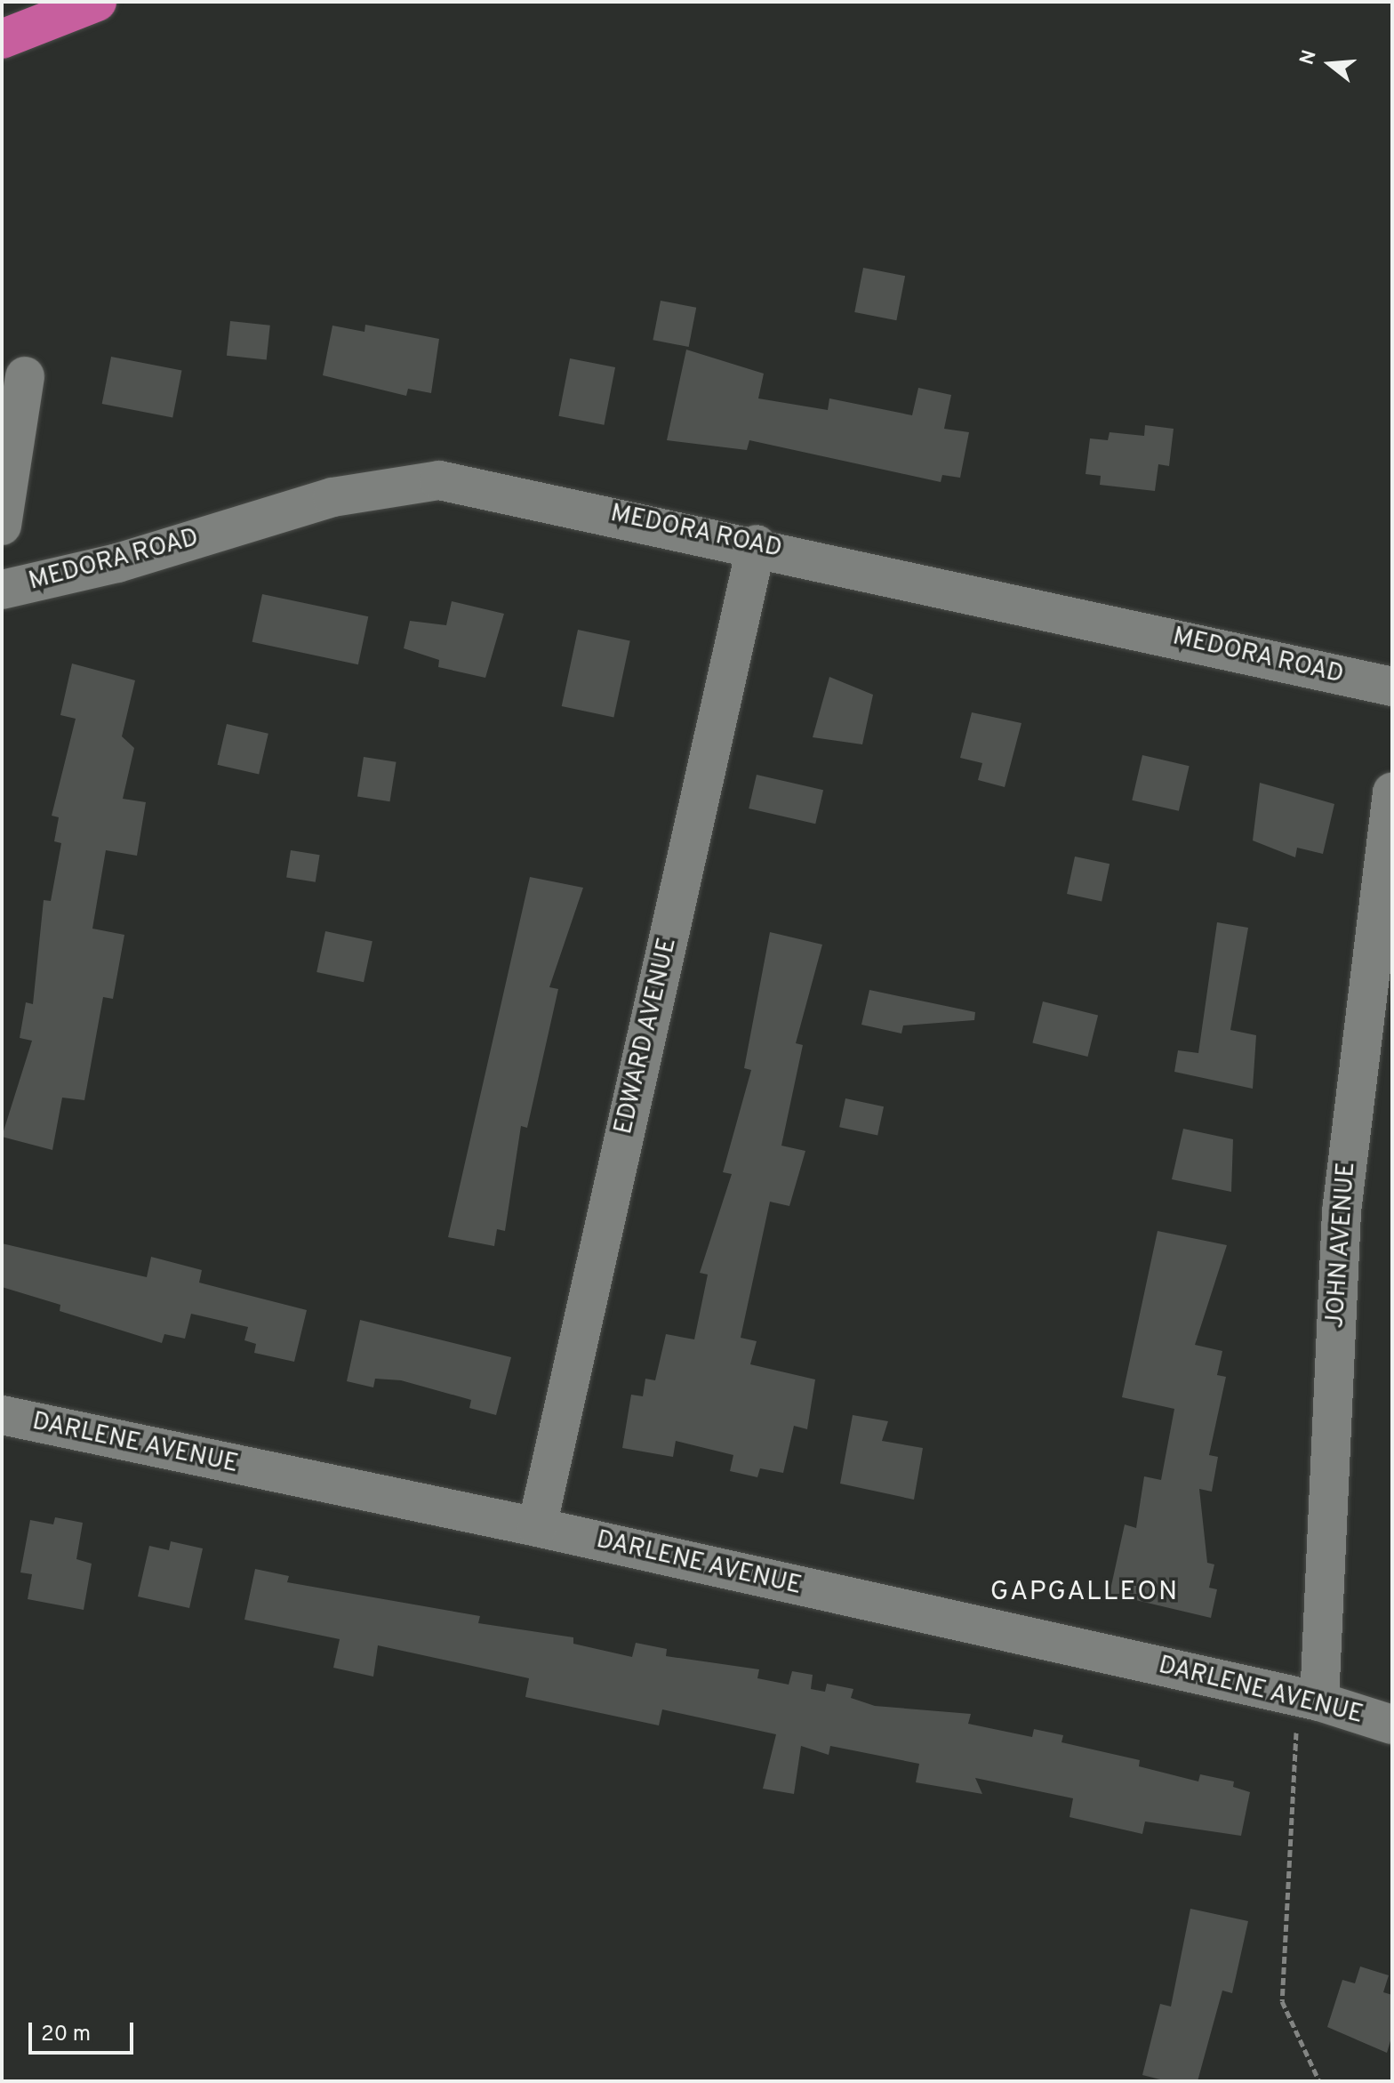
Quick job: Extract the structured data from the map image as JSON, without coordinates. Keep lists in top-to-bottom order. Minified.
{"streets":{"street":["MEDORA ROAD","EDWARD AVENUE","JOHN AVENUE","DARLENE AVENUE"]},"crossings":[["MEDORA ROAD","EDWARD AVENUE"],["EDWARD AVENUE","DARLENE AVENUE"],["JOHN AVENUE","DARLENE AVENUE"]],"districts":["GAPGALLEON"],"scale_bar":"20 m","north":"left"}
